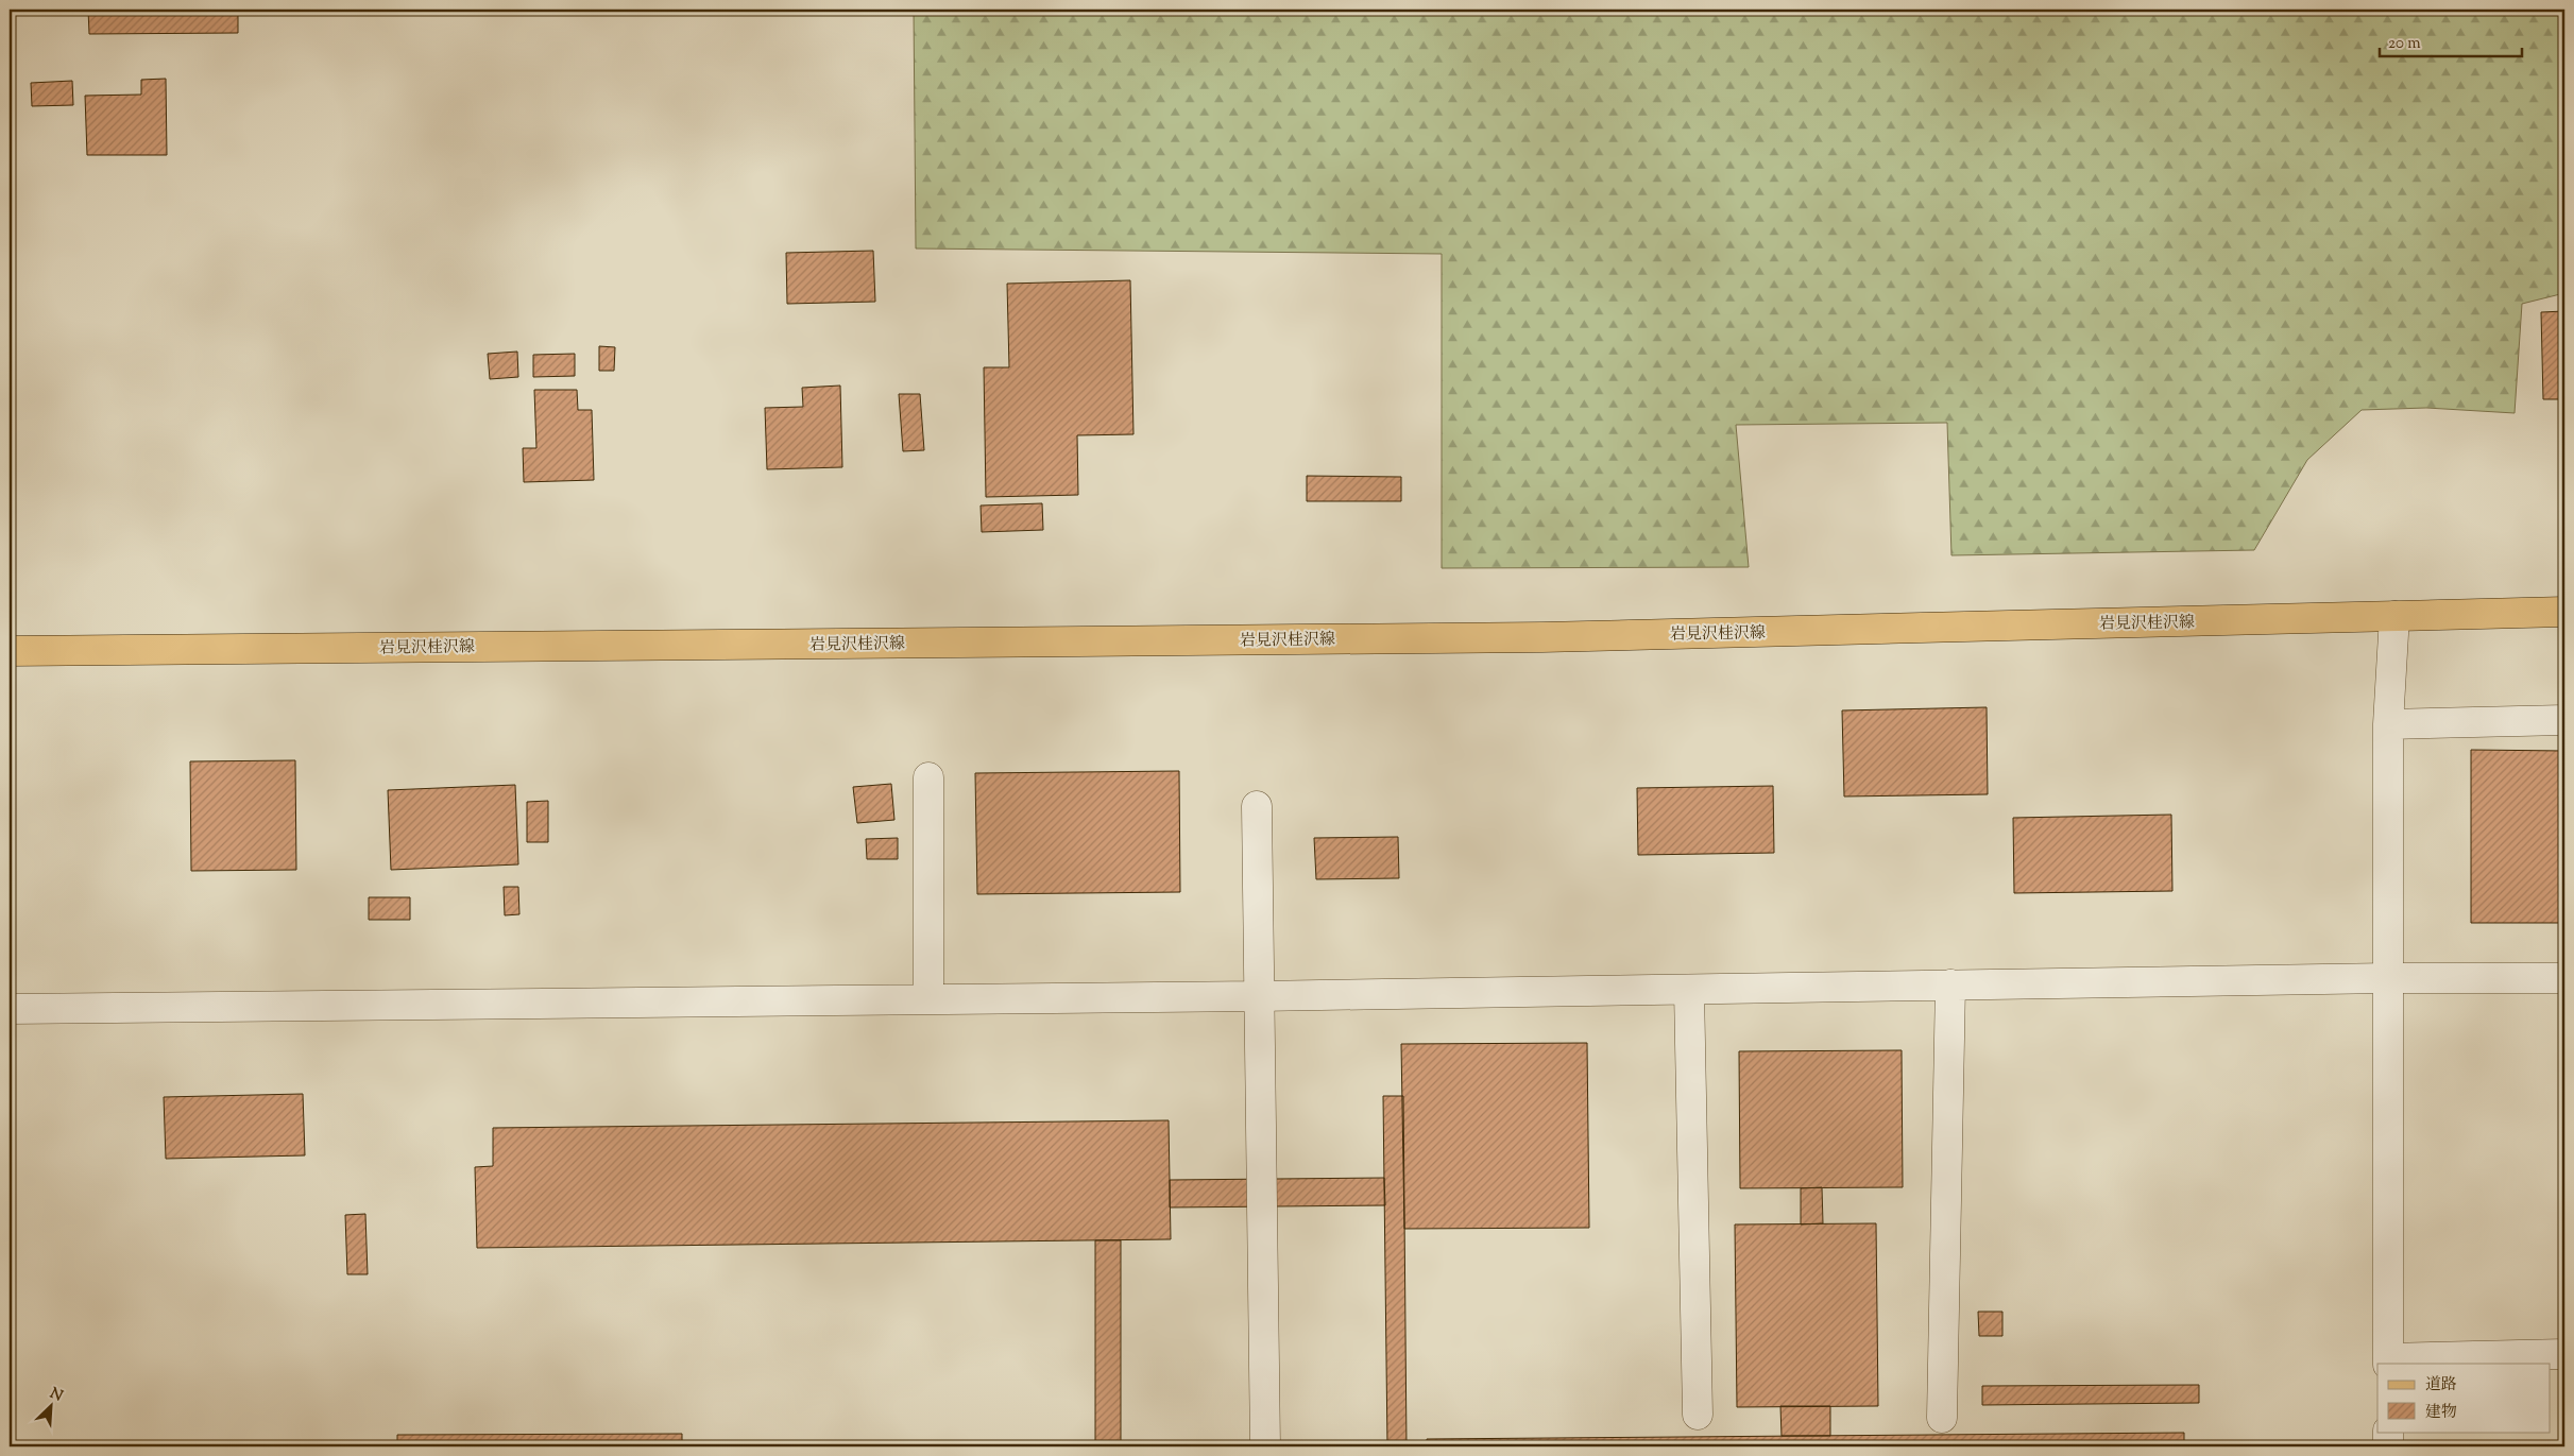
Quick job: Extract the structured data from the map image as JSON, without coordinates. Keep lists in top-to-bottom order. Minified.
{"streets":{"main road":["岩見沢桂沢線"]},"legend":["道路","建物"],"scale_bar":"20 m","north":"top right"}
